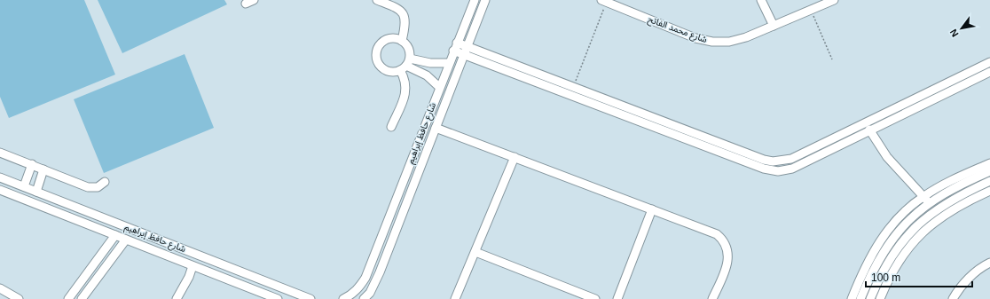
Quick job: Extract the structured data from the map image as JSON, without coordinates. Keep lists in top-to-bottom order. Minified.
{"streets":{"street":["شارع محمد الفاتح","شارع حافظ إبراهيم"]},"scale_bar":"100 m","north":"bottom left"}
